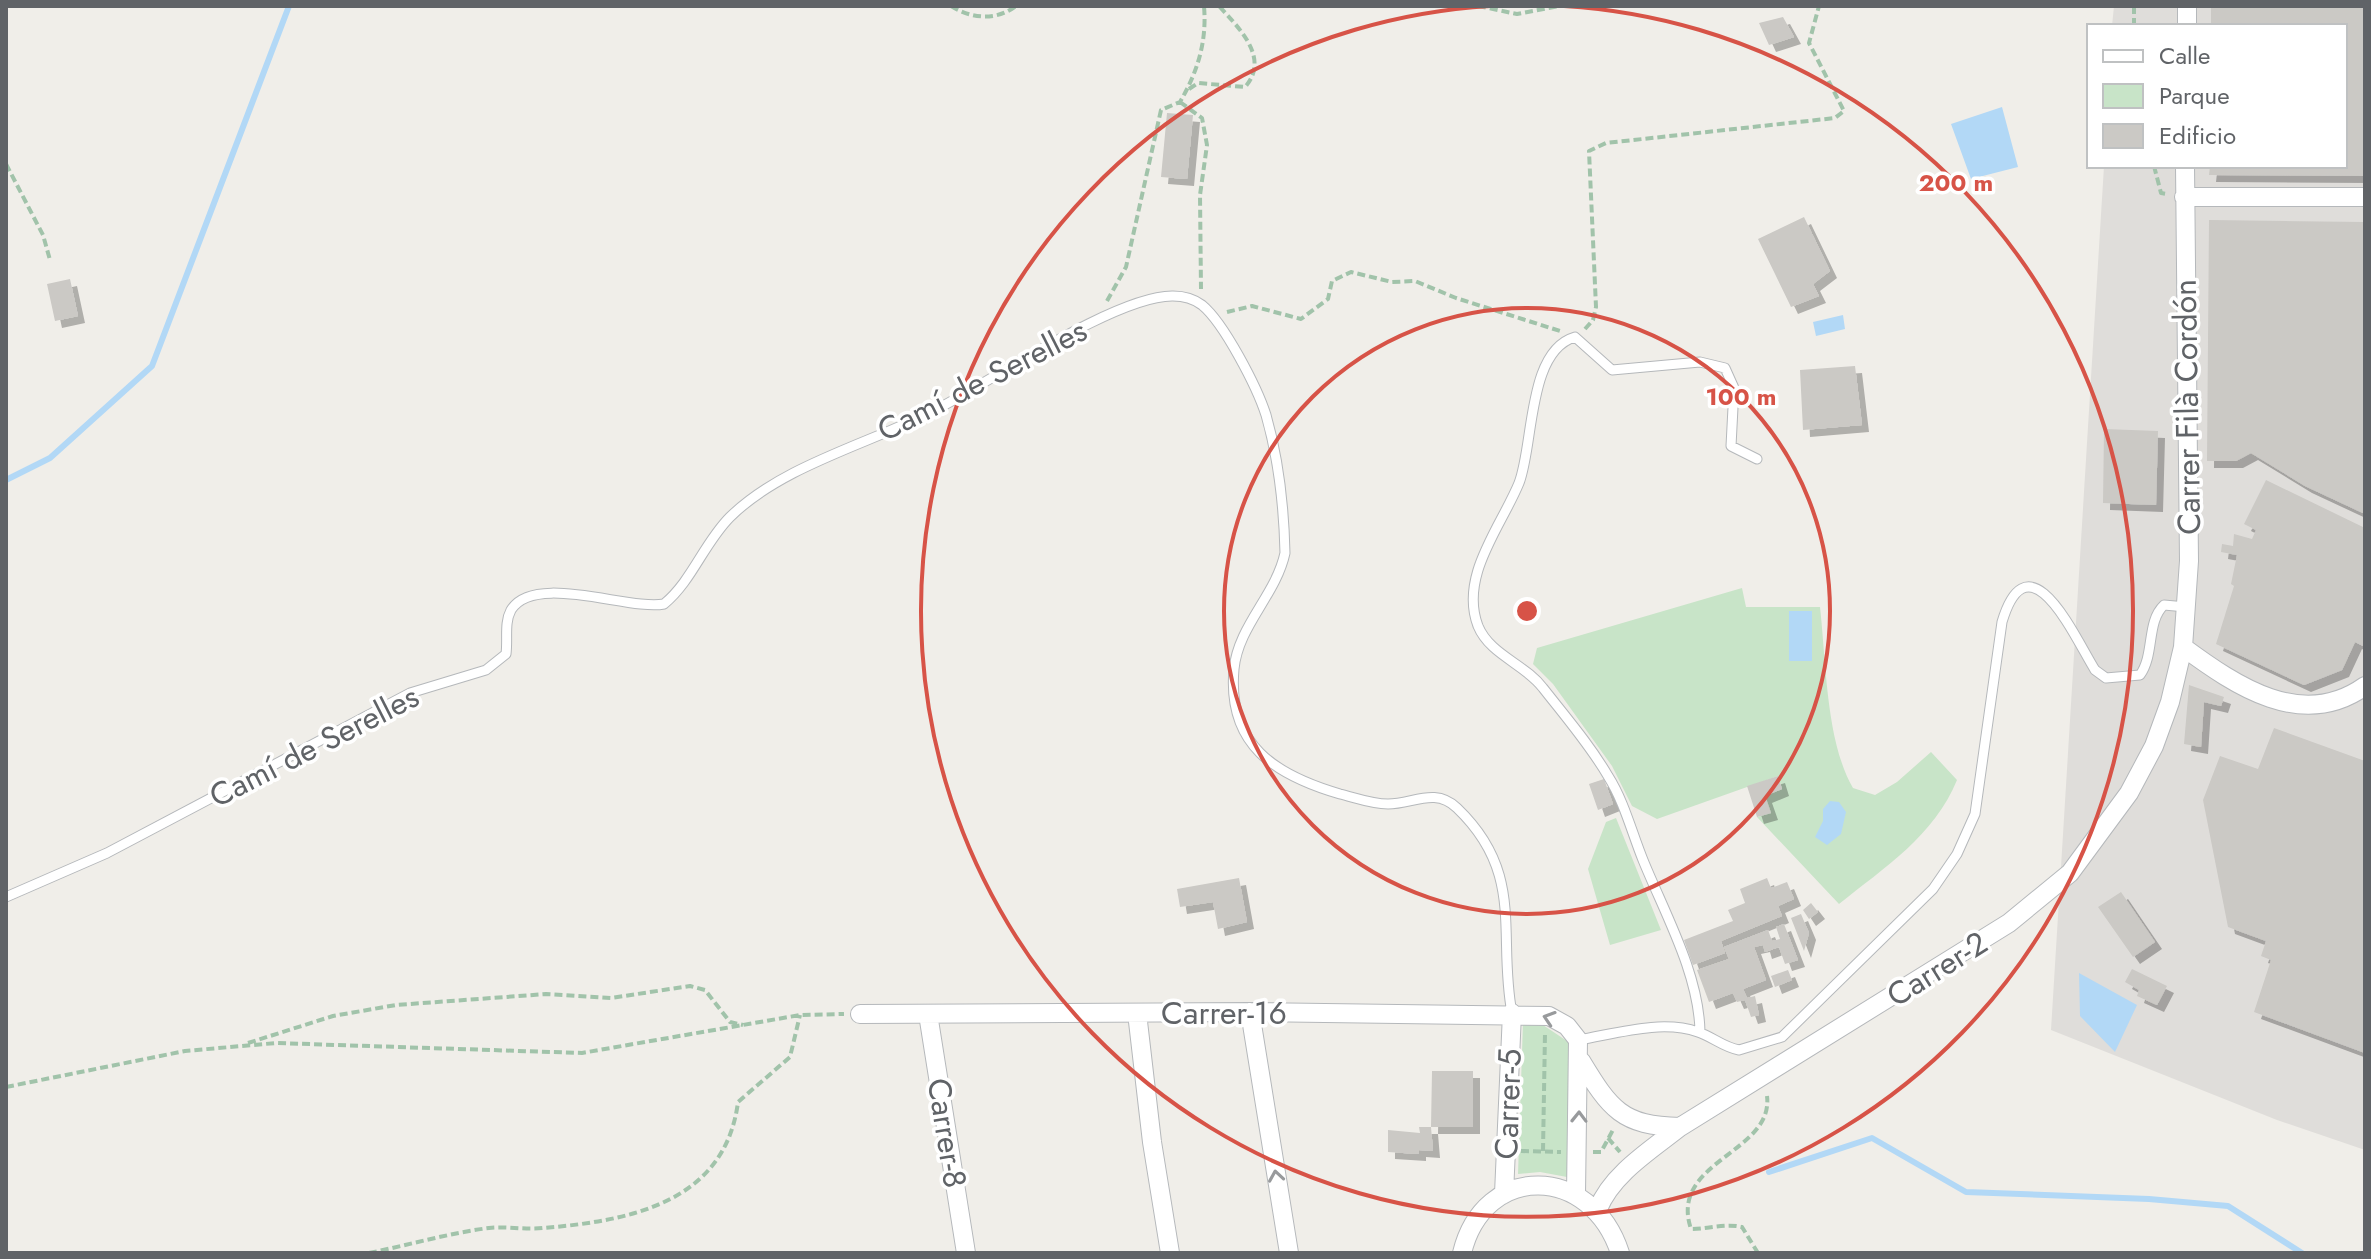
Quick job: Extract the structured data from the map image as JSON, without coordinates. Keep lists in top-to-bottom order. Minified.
{"streets":{"street":["Carrer Filà Cordón","Carrer-2","Carrer-16","Carrer-5","Carrer-8"],"lane":["Camí de Serelles"]},"crossings":[["Carrer Filà Cordón","Carrer-2"],["Carrer-16","Carrer-5"],["Carrer-16","Carrer-8"]],"legend":["Calle","Parque","Edificio"],"rings":["200 m","100 m"]}
